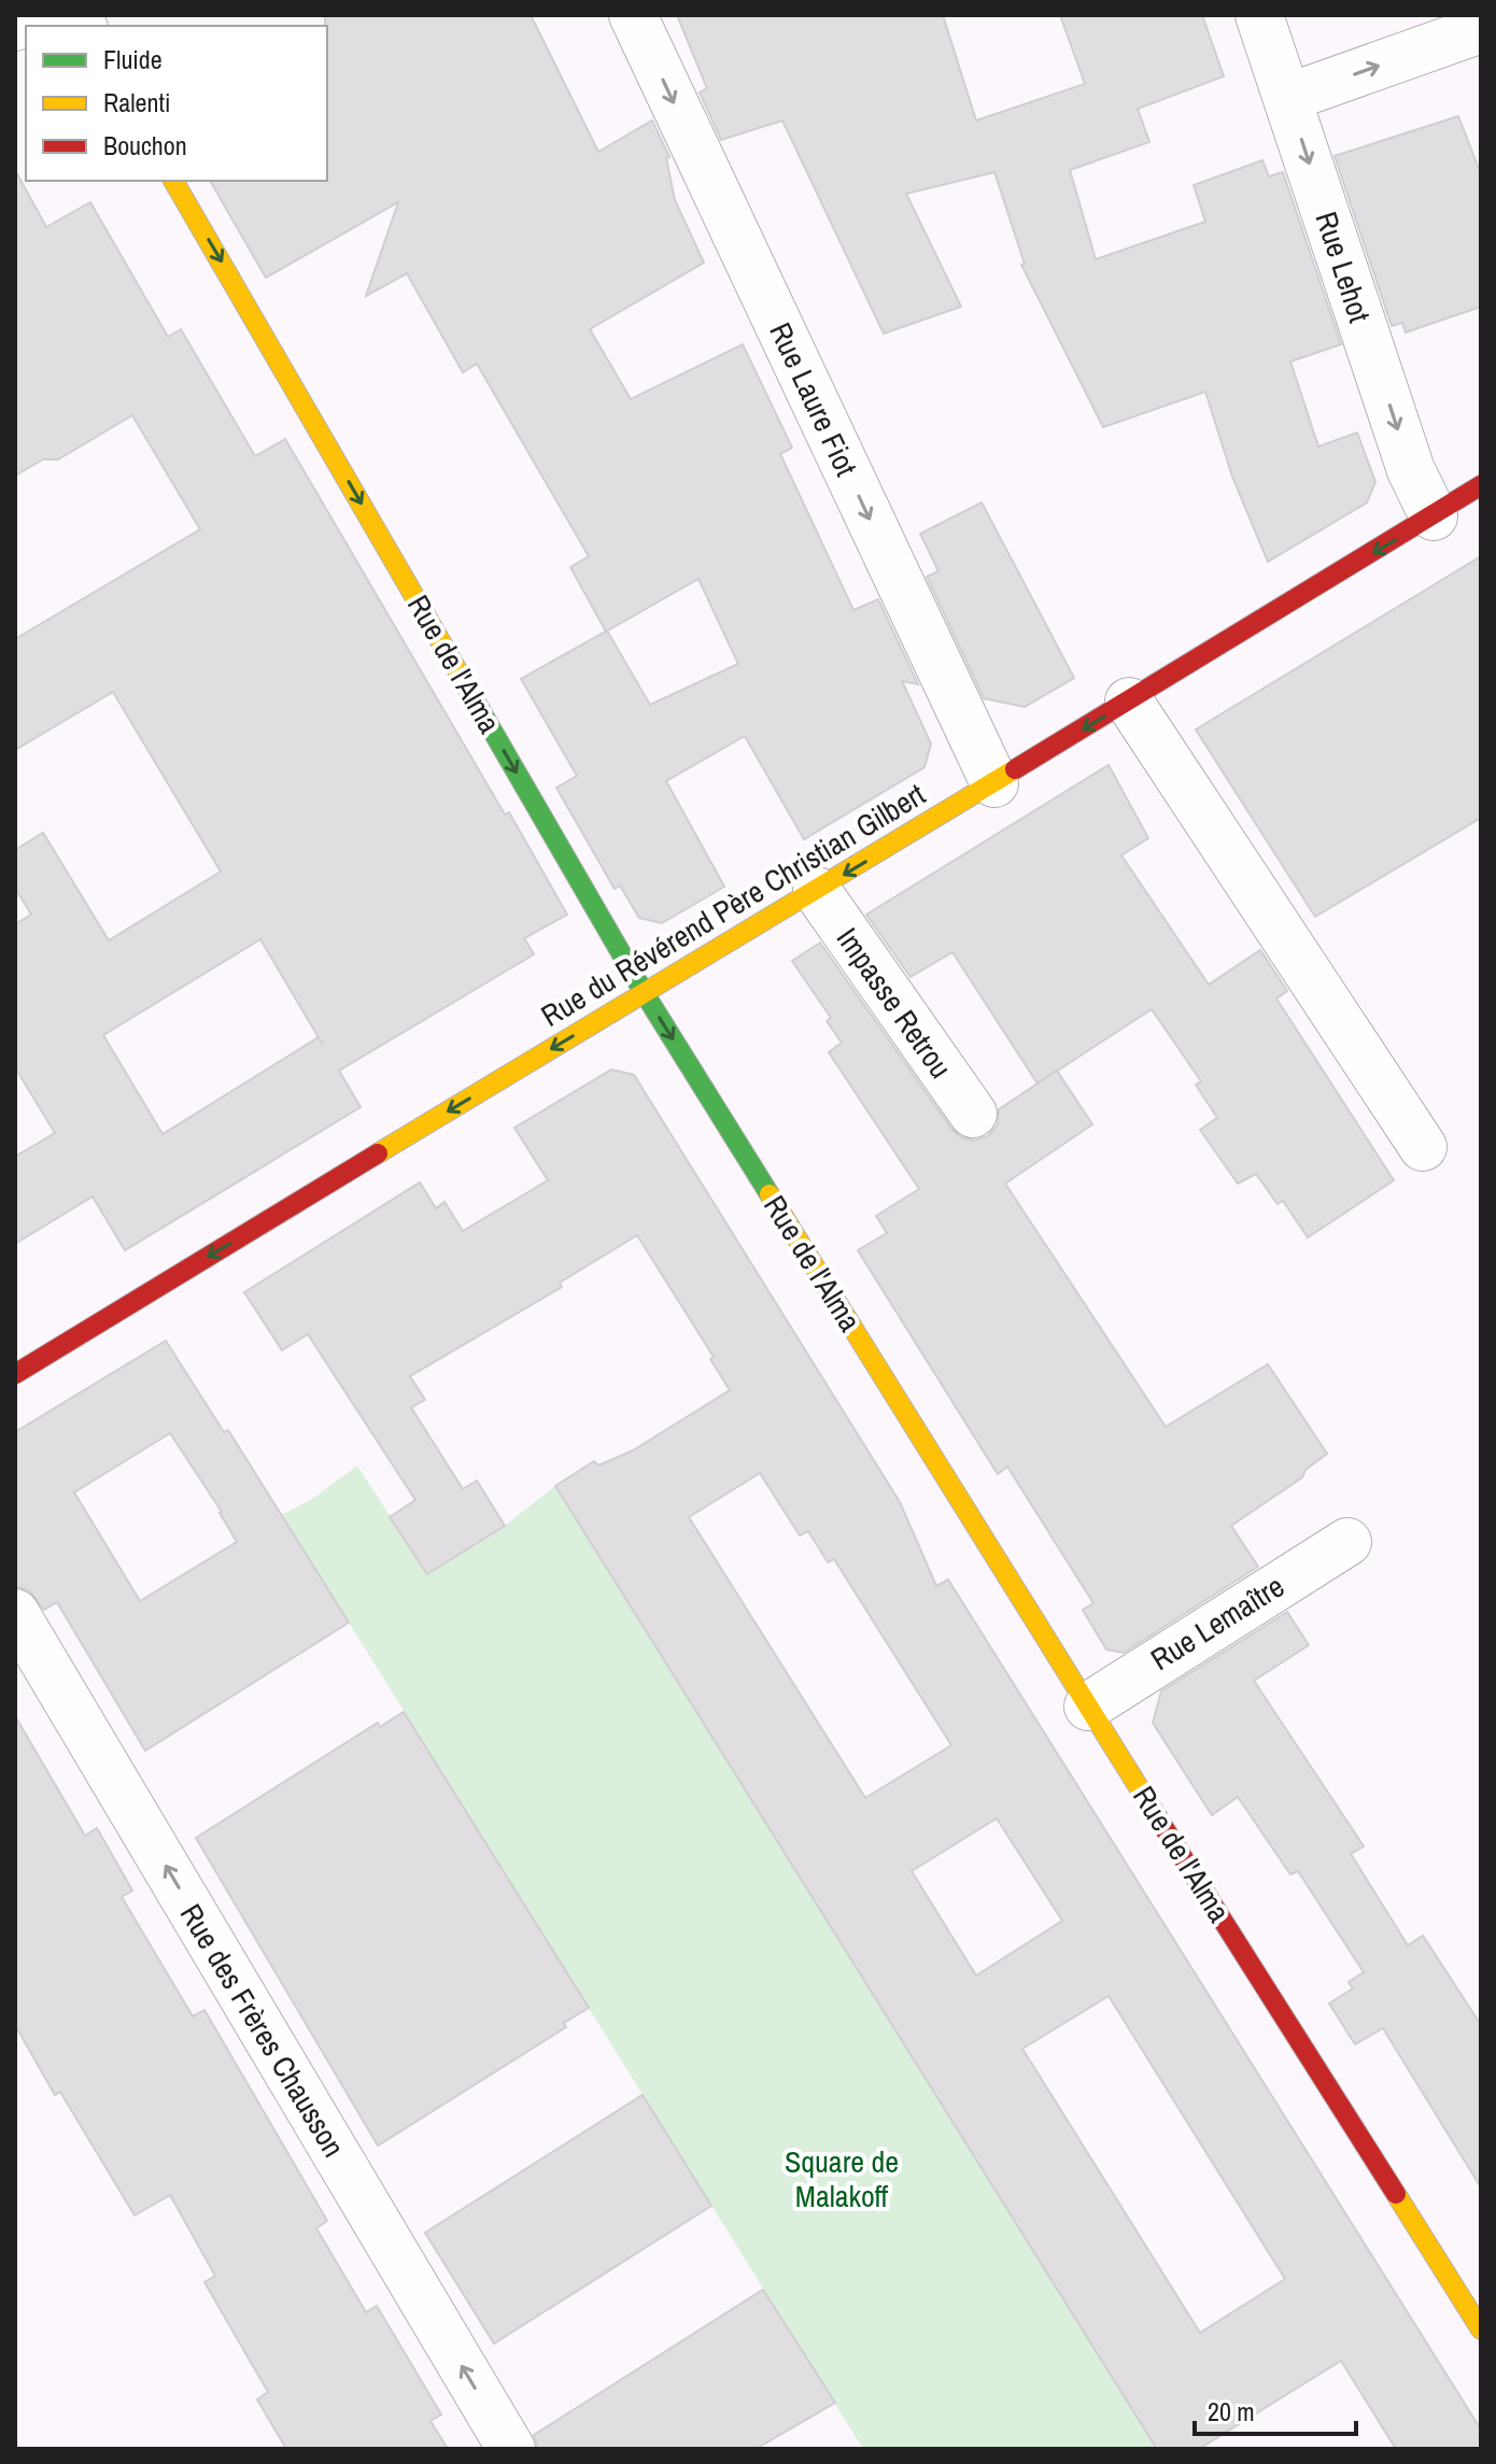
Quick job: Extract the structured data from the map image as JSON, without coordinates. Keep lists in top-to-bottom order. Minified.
{"streets":{"street":["Rue Lehot","Rue Laure Fiot","Rue de l'Alma","Rue du Révérend Père Christian Gilbert","Impasse Retrou","Rue Lemaître","Rue des Frères Chausson"]},"crossings":[["Rue Lehot","Rue du Révérend Père Christian Gilbert"],["Rue Laure Fiot","Rue du Révérend Père Christian Gilbert"],["Rue de l'Alma","Rue du Révérend Père Christian Gilbert"],["Rue de l'Alma","Rue Lemaître"],["Rue du Révérend Père Christian Gilbert","Impasse Retrou"]],"one_way":["Rue Lehot","Rue Laure Fiot","Rue de l'Alma","Rue du Révérend Père Christian Gilbert","Rue des Frères Chausson"],"parks":["Square de Malakoff"],"legend":["Fluide","Ralenti","Bouchon"],"scale_bar":"20 m"}
